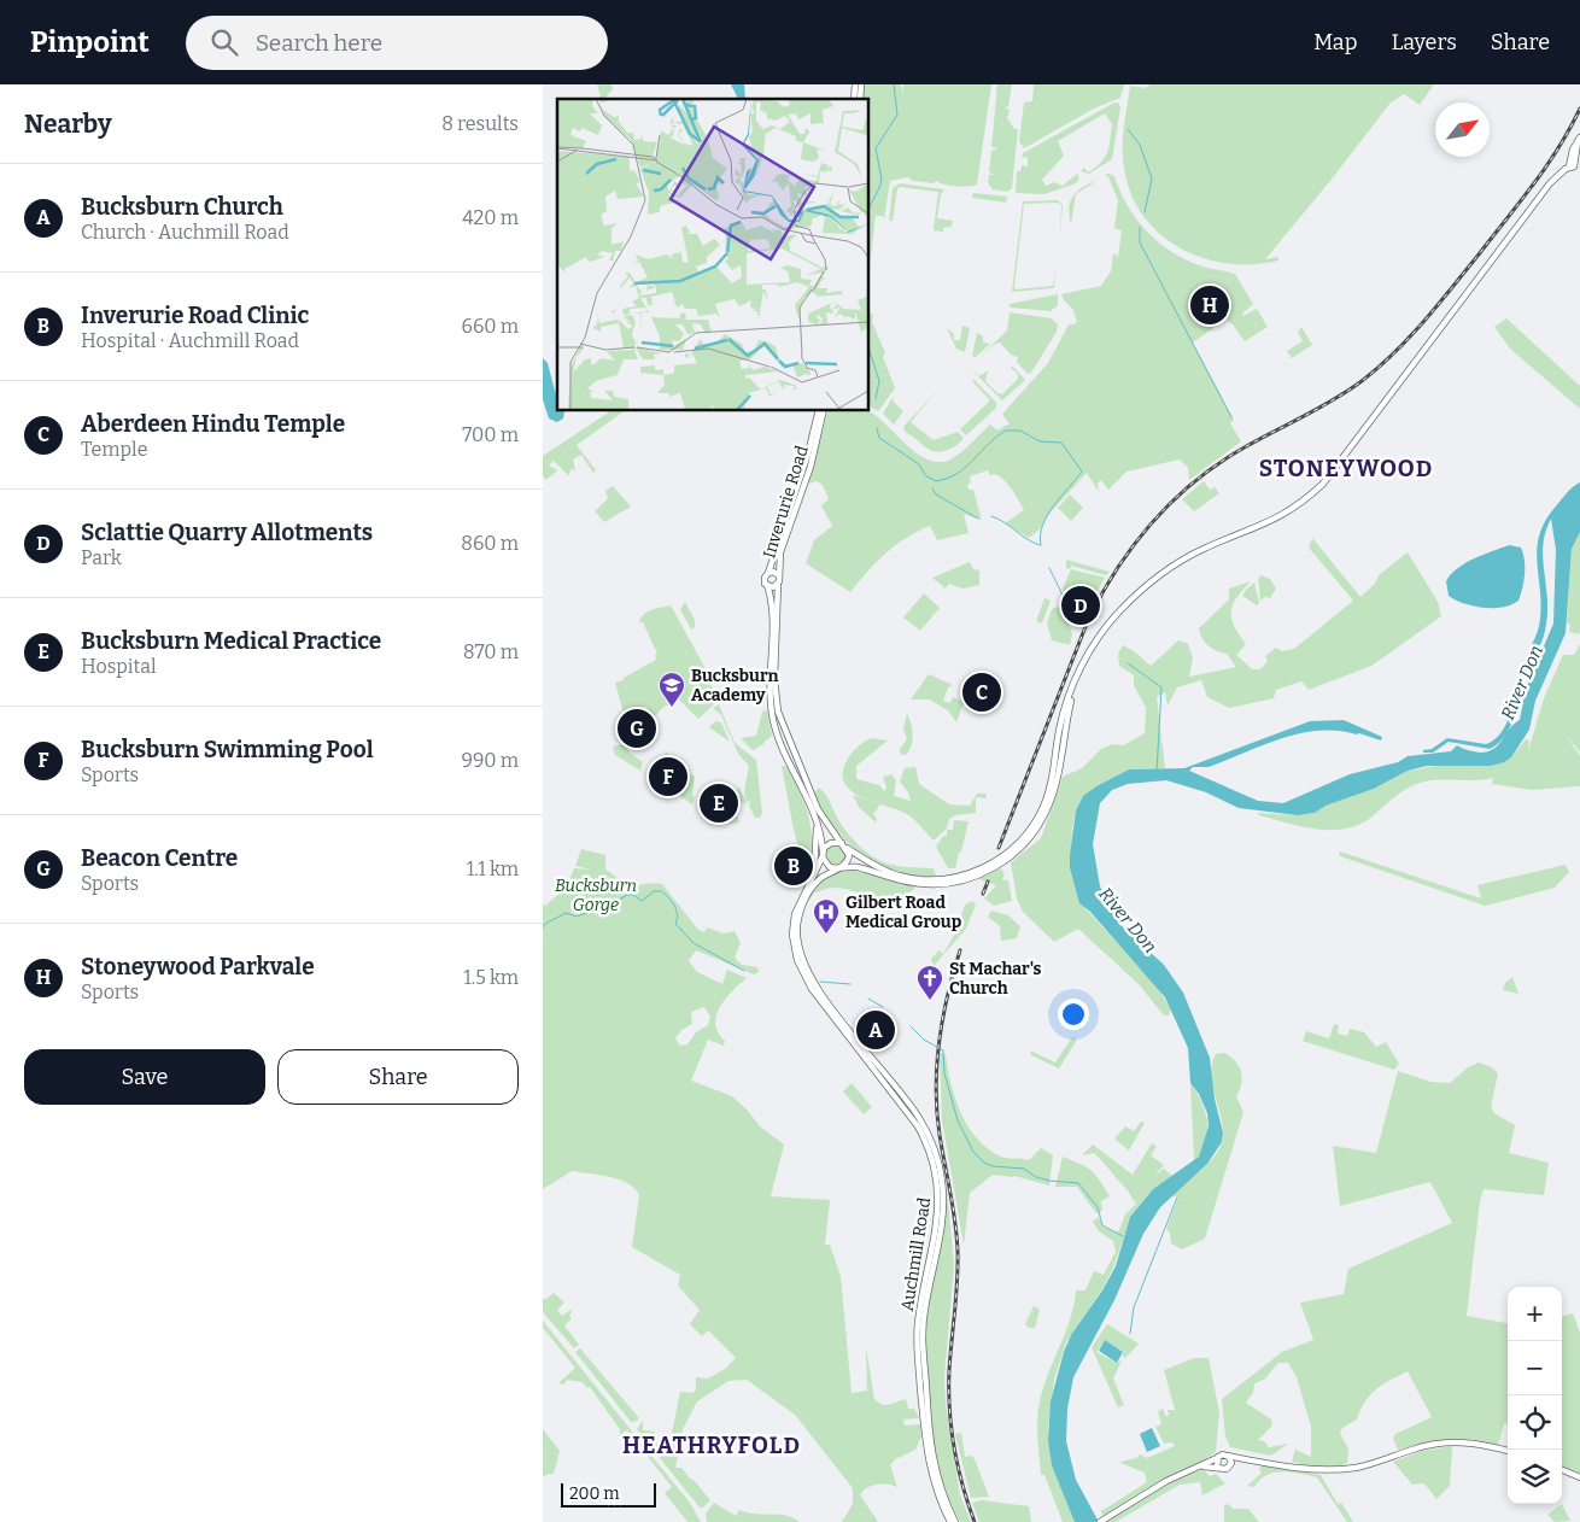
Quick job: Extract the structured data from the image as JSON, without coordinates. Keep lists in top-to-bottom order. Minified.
{"streets":{"main road":["Inverurie Road","Auchmill Road"]},"crossings":[["Inverurie Road","Auchmill Road"]],"districts":["STONEYWOOD","HEATHRYFOLD"],"water":["River Don"],"parks":["Bucksburn Gorge"],"places":{"school or university":["Bucksburn Academy"],"hospital":["Gilbert Road Medical Group"],"church":["St Machar's Church"]},"scale_bar":"200 m","north":"top right","page":{"header":"Pinpoint","search":"Search here","nav":["Map","Layers","Share"],"heading":["Nearby","8 results"],"list":[{"mark":"A","name":"Bucksburn Church","note":"Church · Auchmill Road","value":"420 m"},{"mark":"B","name":"Inverurie Road Clinic","note":"Hospital · Auchmill Road","value":"660 m"},{"mark":"C","name":"Aberdeen Hindu Temple","note":"Temple","value":"700 m"},{"mark":"D","name":"Sclattie Quarry Allotments","note":"Park","value":"860 m"},{"mark":"E","name":"Bucksburn Medical Practice","note":"Hospital","value":"870 m"},{"mark":"F","name":"Bucksburn Swimming Pool","note":"Sports","value":"990 m"},{"mark":"G","name":"Beacon Centre","note":"Sports","value":"1.1 km"},{"mark":"H","name":"Stoneywood Parkvale","note":"Sports","value":"1.5 km"}],"pins":["H","D","C","G","F","E","B","A"],"buttons":["Save","Share"],"map_buttons":["+","−"],"scale":"200 m"}}
